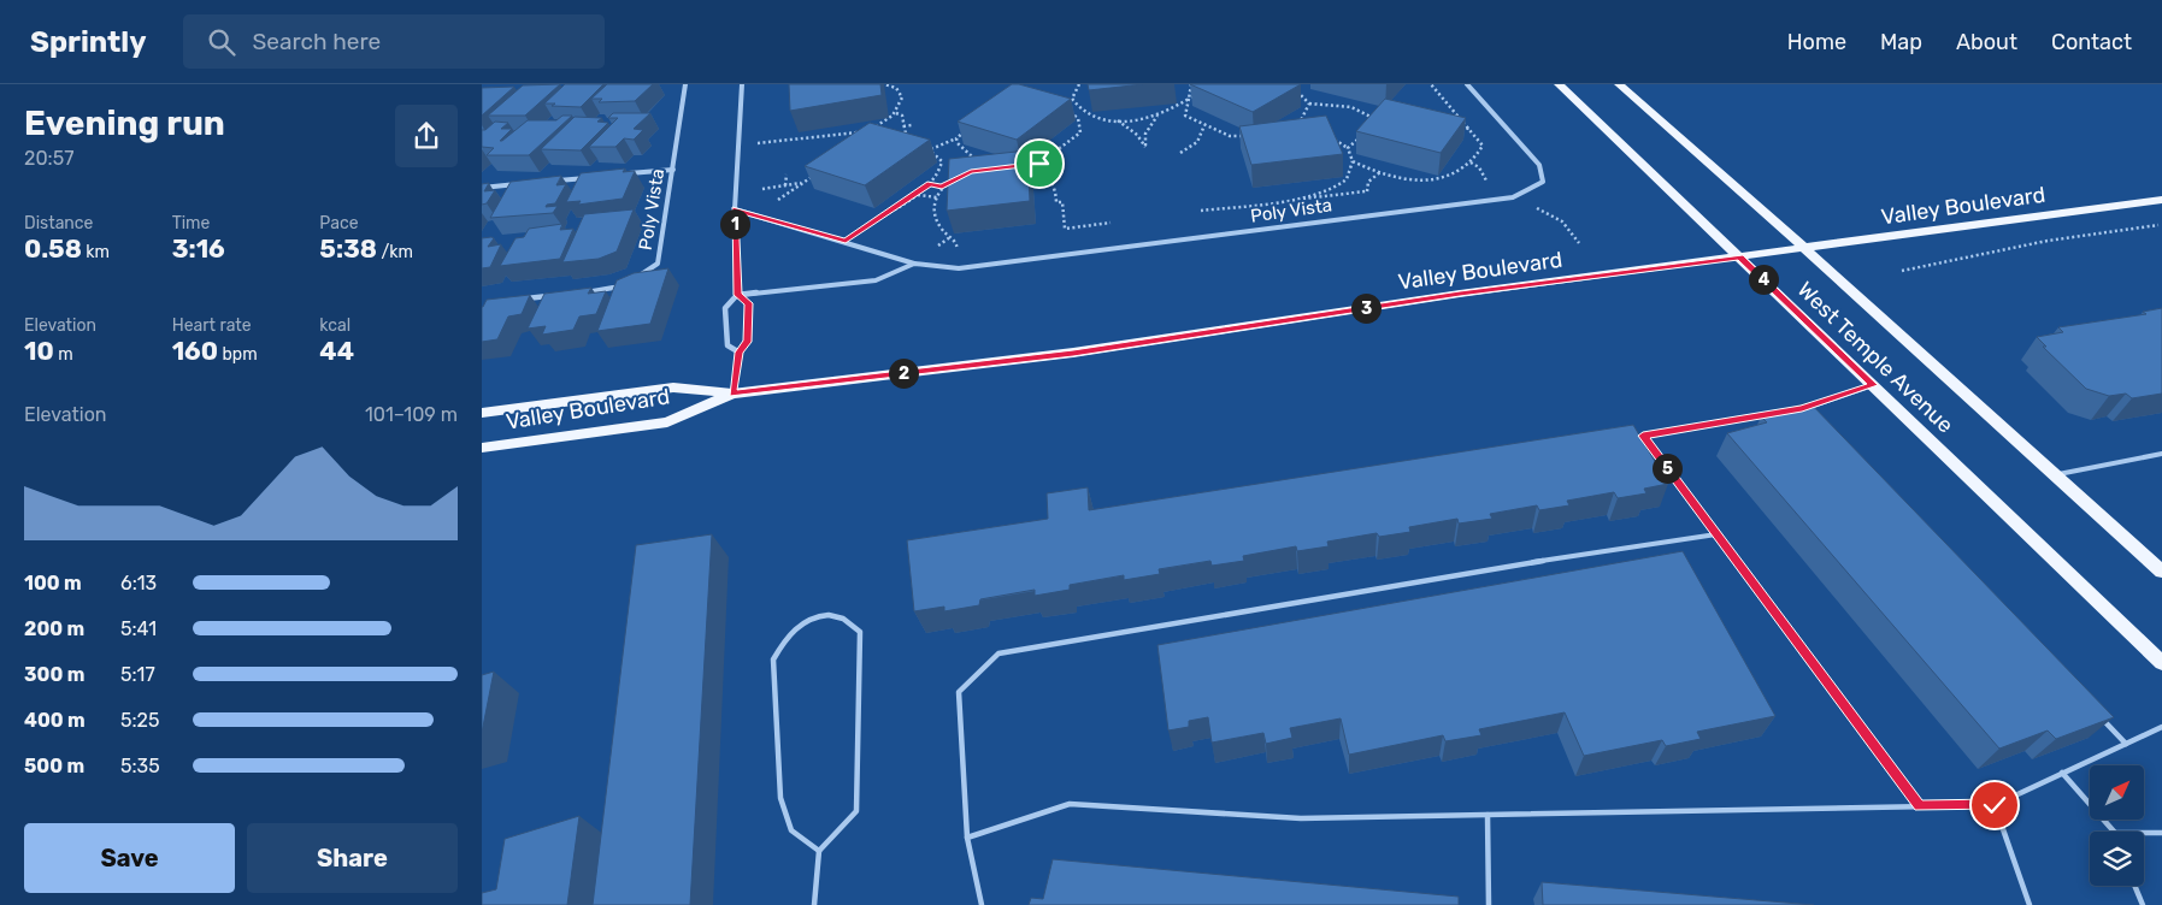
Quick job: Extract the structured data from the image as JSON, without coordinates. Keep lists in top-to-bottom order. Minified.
{"streets":{"main road":["Valley Boulevard","West Temple Avenue"],"street":["Poly Vista"]},"crossings":[["Valley Boulevard","West Temple Avenue"]],"north":"top right","page":{"header":"Sprintly","search":"Search here","nav":["Home","Map","About","Contact"],"heading":["Evening run","20:57"],"stats":[["Distance","0.58 km"],["Time","3:16"],["Pace","5:38 /km"],["Elevation","10 m"],["Heart rate","160 bpm"],["kcal","44"]],"pins":["1","4","3","2","5"],"chart":["Elevation","101–109 m"],"list":[{"name":"100 m","note":"6:13"},{"name":"200 m","note":"5:41"},{"name":"300 m","note":"5:17"},{"name":"400 m","note":"5:25"},{"name":"500 m","note":"5:35"}],"buttons":["Save","Share"]}}
